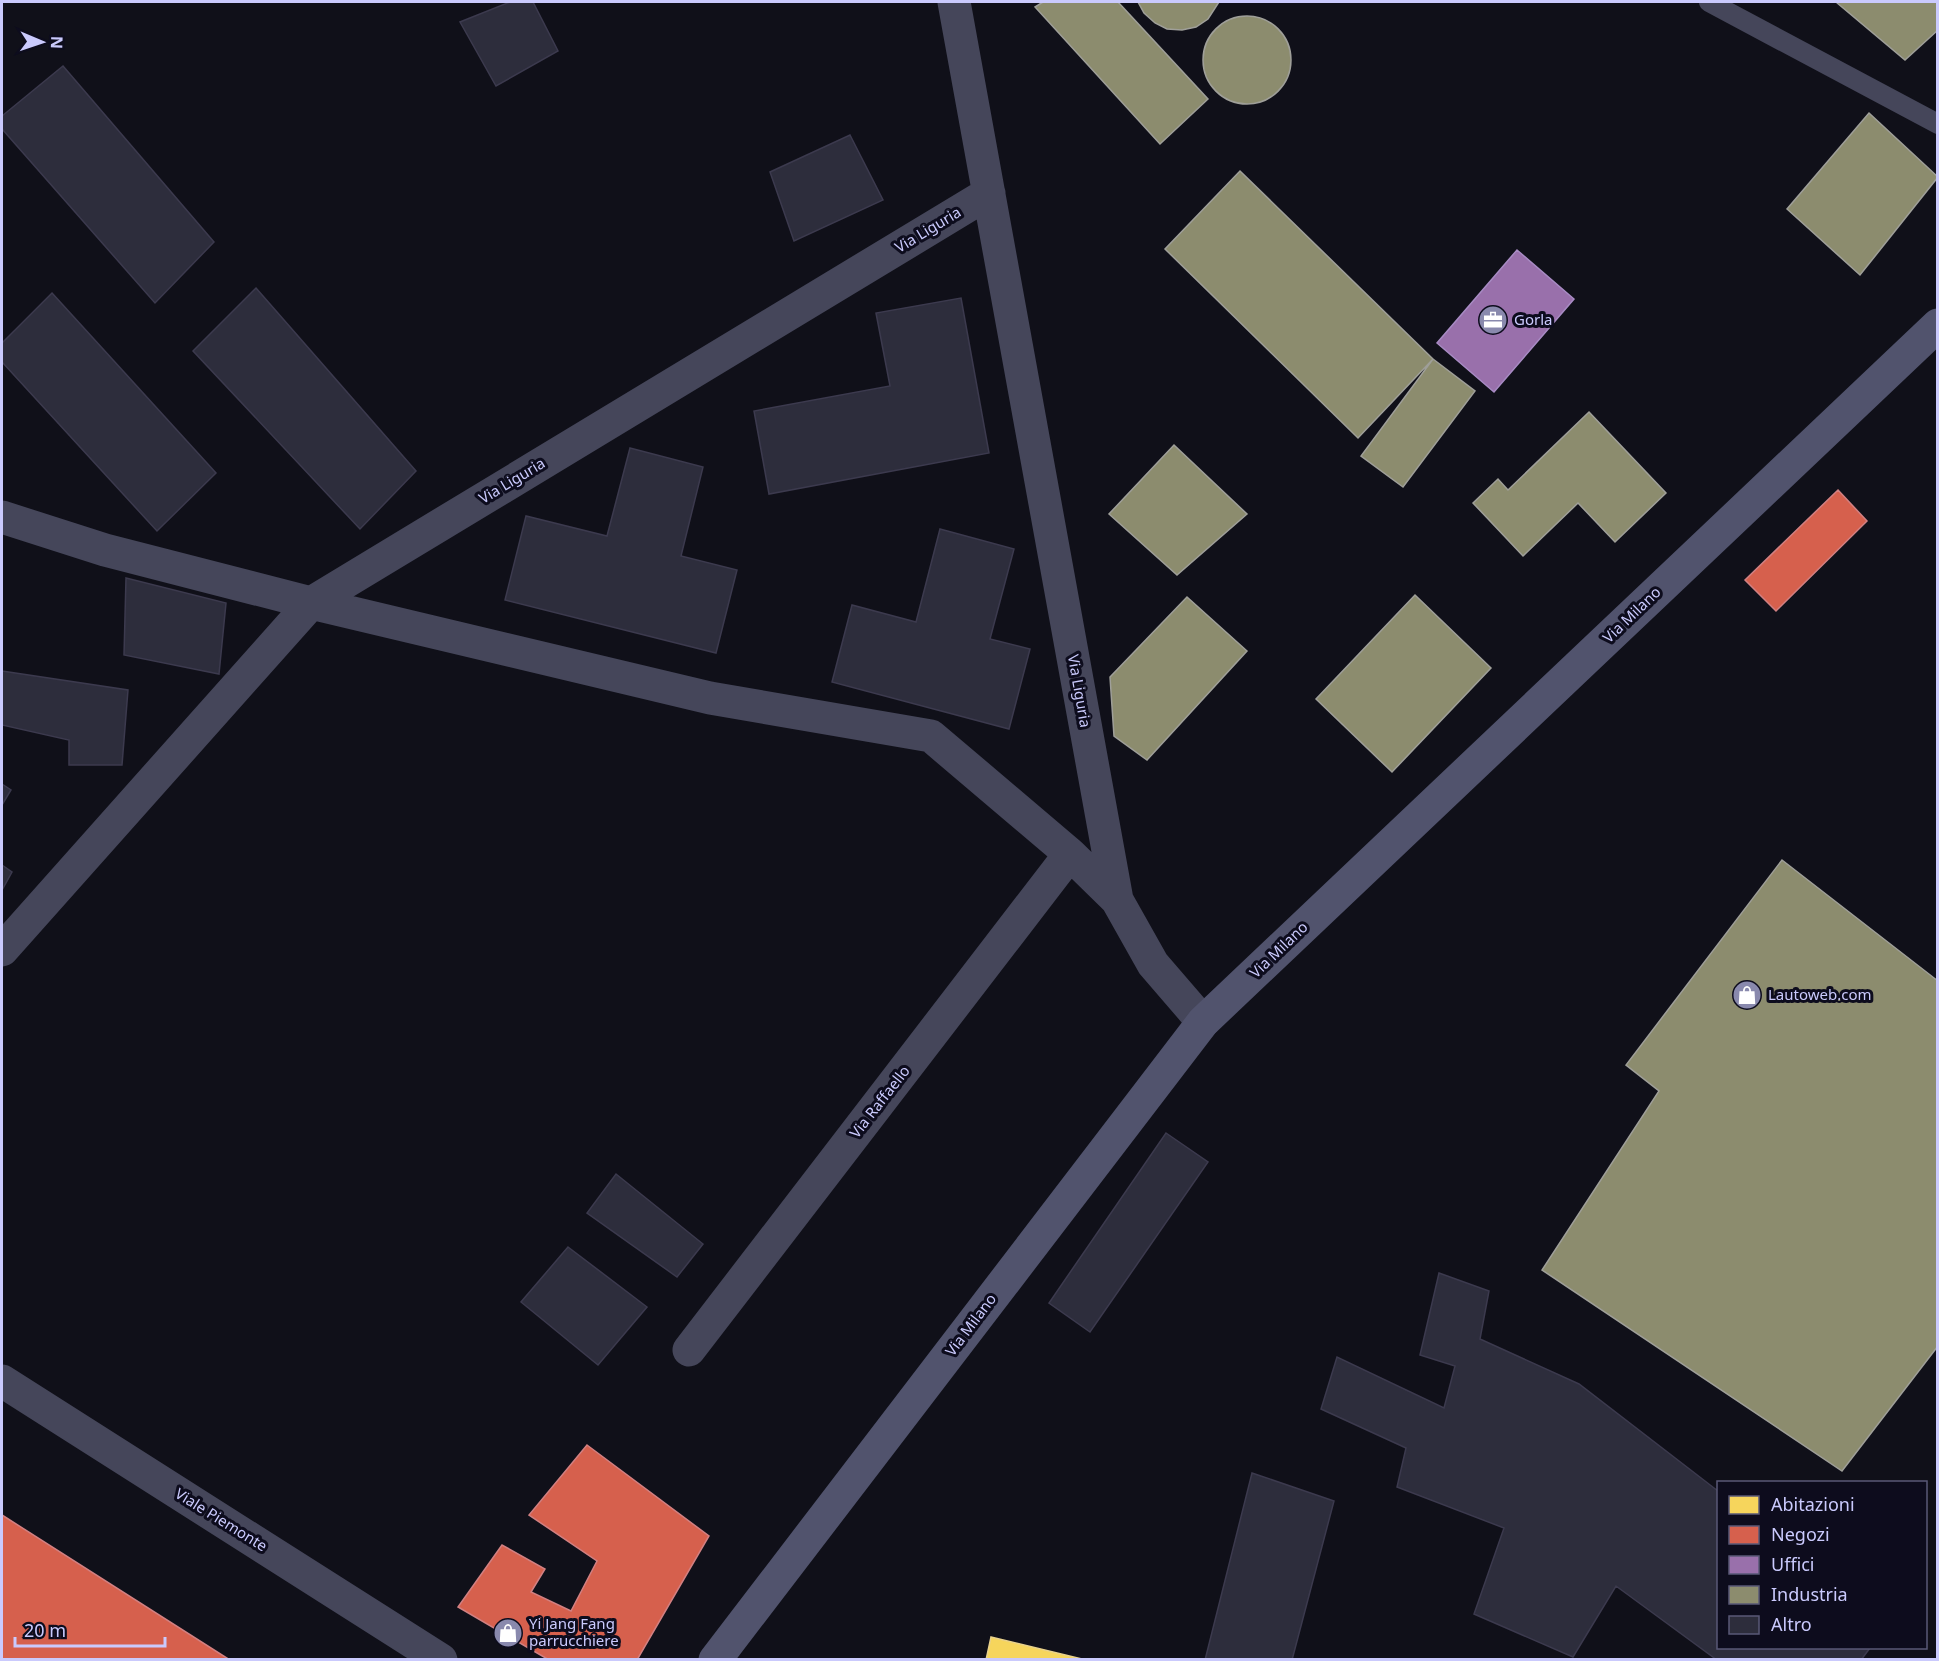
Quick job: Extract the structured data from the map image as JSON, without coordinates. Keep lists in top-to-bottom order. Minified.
{"streets":{"main road":["Via Milano"],"street":["Via Liguria","Via Raffaello","Viale Piemonte"]},"crossings":[["Via Liguria","Via Milano"]],"places":{"office":["Gorla"],"shop":["Lautoweb.com","Yi Jang Fang parrucchiere"]},"legend":["Abitazioni","Negozi","Uffici","Industria","Altro"],"scale_bar":"20 m","north":"right"}
